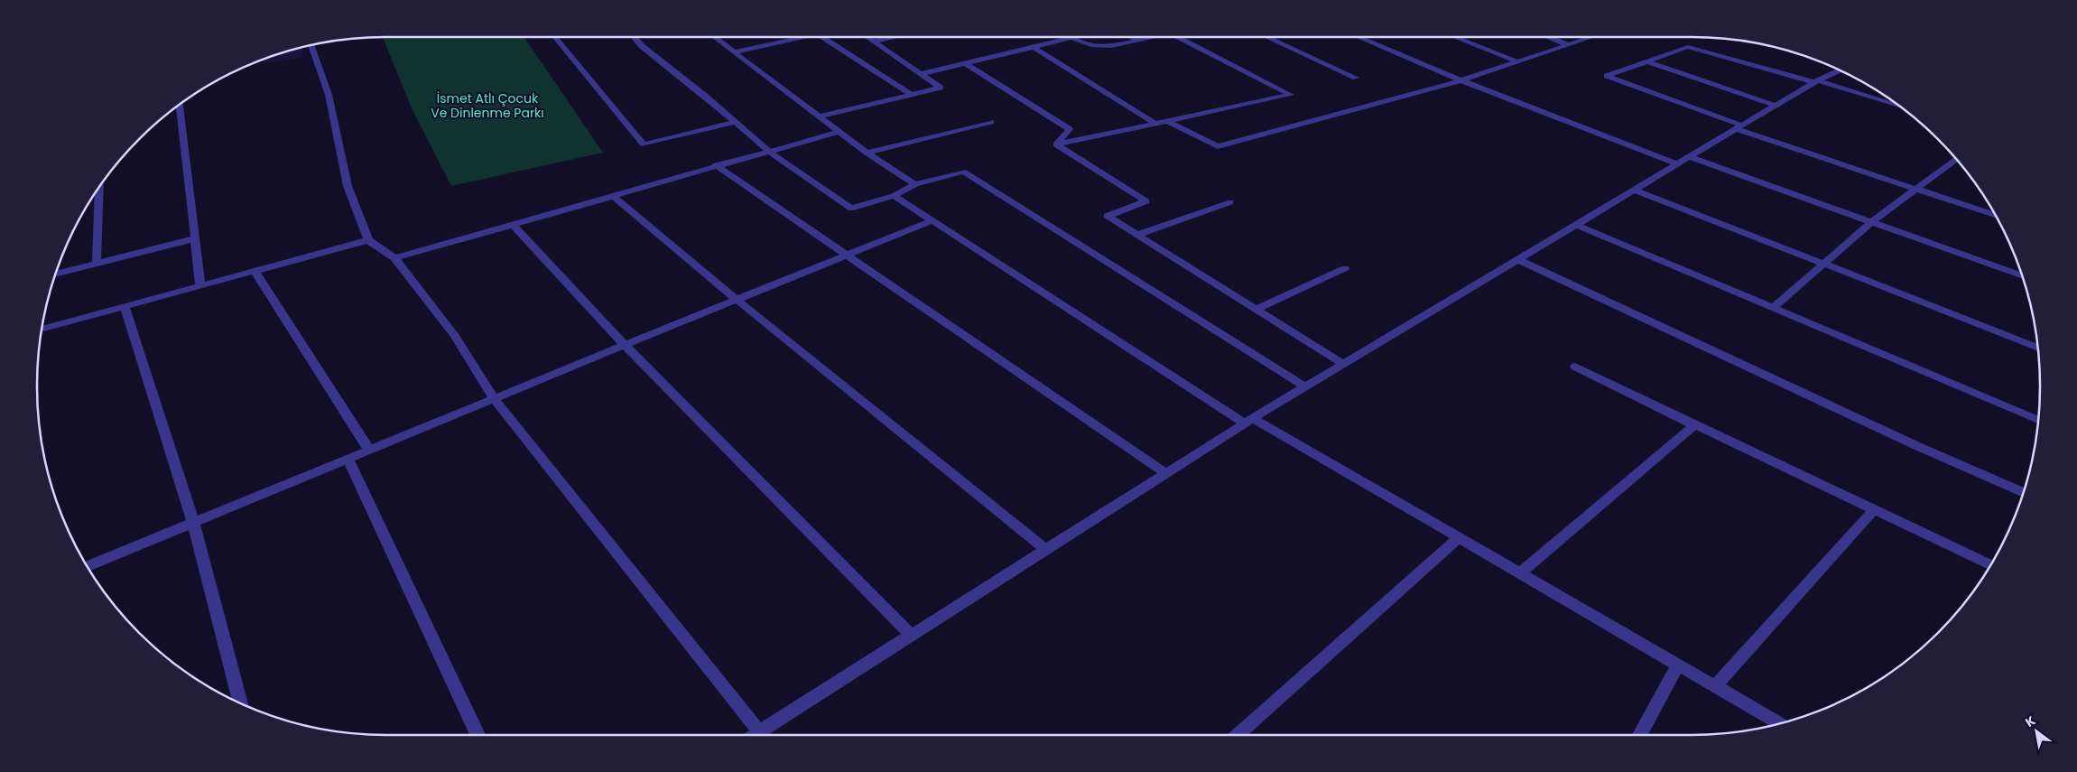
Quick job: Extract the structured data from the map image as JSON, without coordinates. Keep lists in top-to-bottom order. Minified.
{"parks":["İsmet Atlı Çocuk Ve Dinlenme Parkı"],"north":"top left"}
